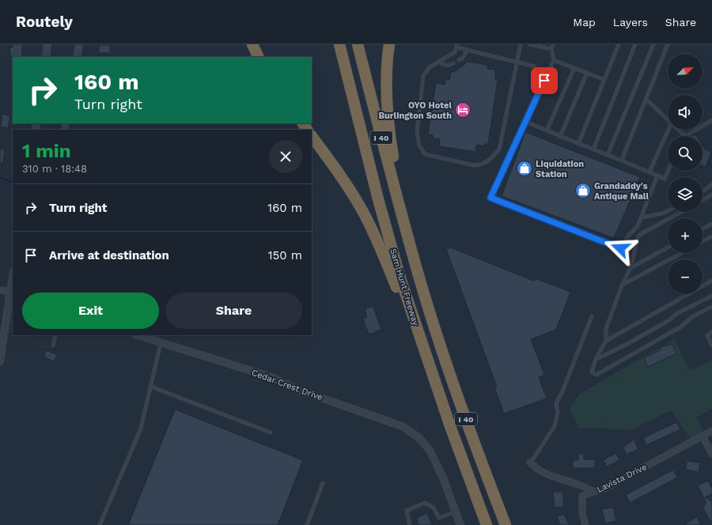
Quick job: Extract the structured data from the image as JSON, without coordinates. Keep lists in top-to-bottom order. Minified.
{"streets":{"highway":["I 40","Sam Hunt Freeway"],"street":["Cedar Crest Drive","Lavista Drive"]},"places":{"hotel":["OYO Hotel Burlington South"],"shop":["Liquidation Station","Grandaddy's Antique Mall"]},"north":"top right","page":{"header":"Routely","nav":["Map","Layers","Share"],"map_buttons":["+","−"],"turn":["160 m","Turn right"],"heading":["1 min","310 m · 18:48"],"list":[{"name":"Turn right","value":"160 m"},{"name":"Arrive at destination","value":"150 m"}],"buttons":["Exit","Share"]}}
